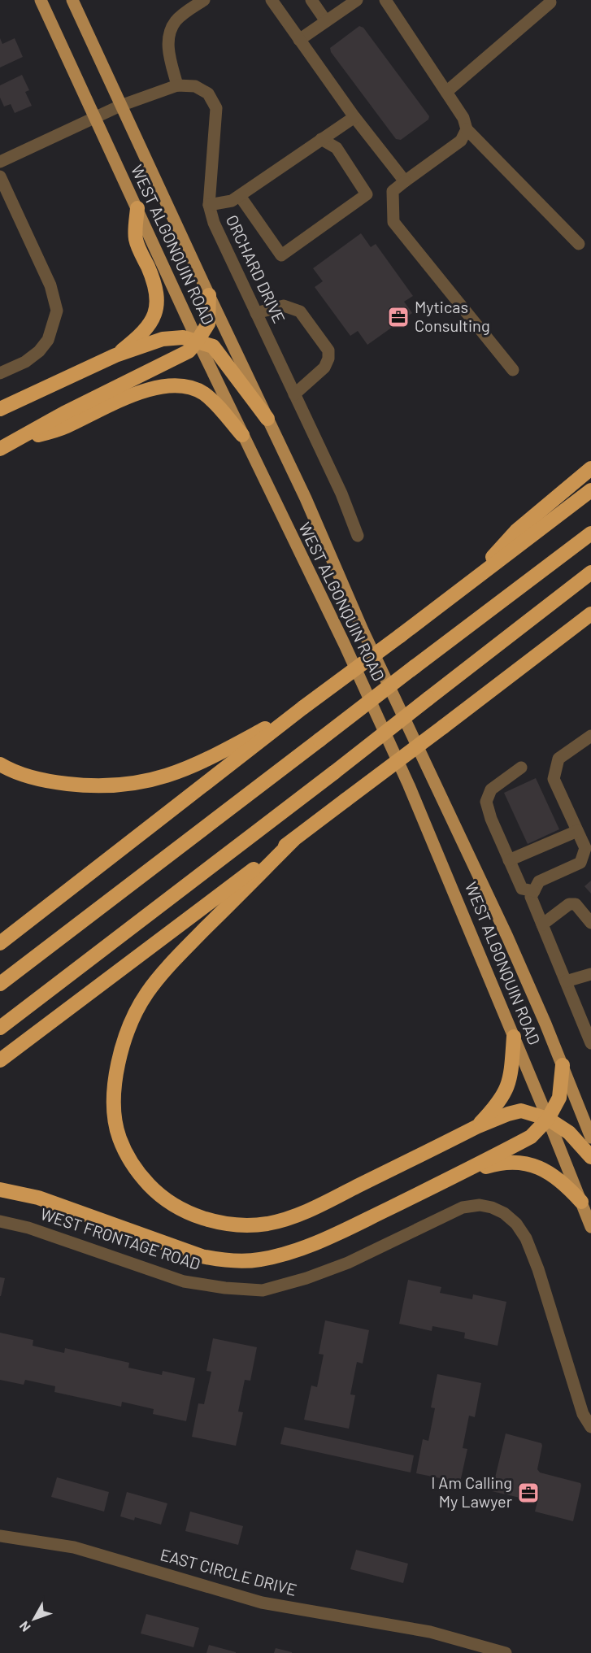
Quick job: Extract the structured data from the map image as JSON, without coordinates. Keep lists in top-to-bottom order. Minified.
{"streets":{"main road":["WEST ALGONQUIN ROAD"],"street":["ORCHARD DRIVE","WEST FRONTAGE ROAD","EAST CIRCLE DRIVE"]},"crossings":[["WEST ALGONQUIN ROAD","ORCHARD DRIVE"]],"places":{"office":["Myticas Consulting","I Am Calling My Lawyer"]},"north":"bottom left"}
